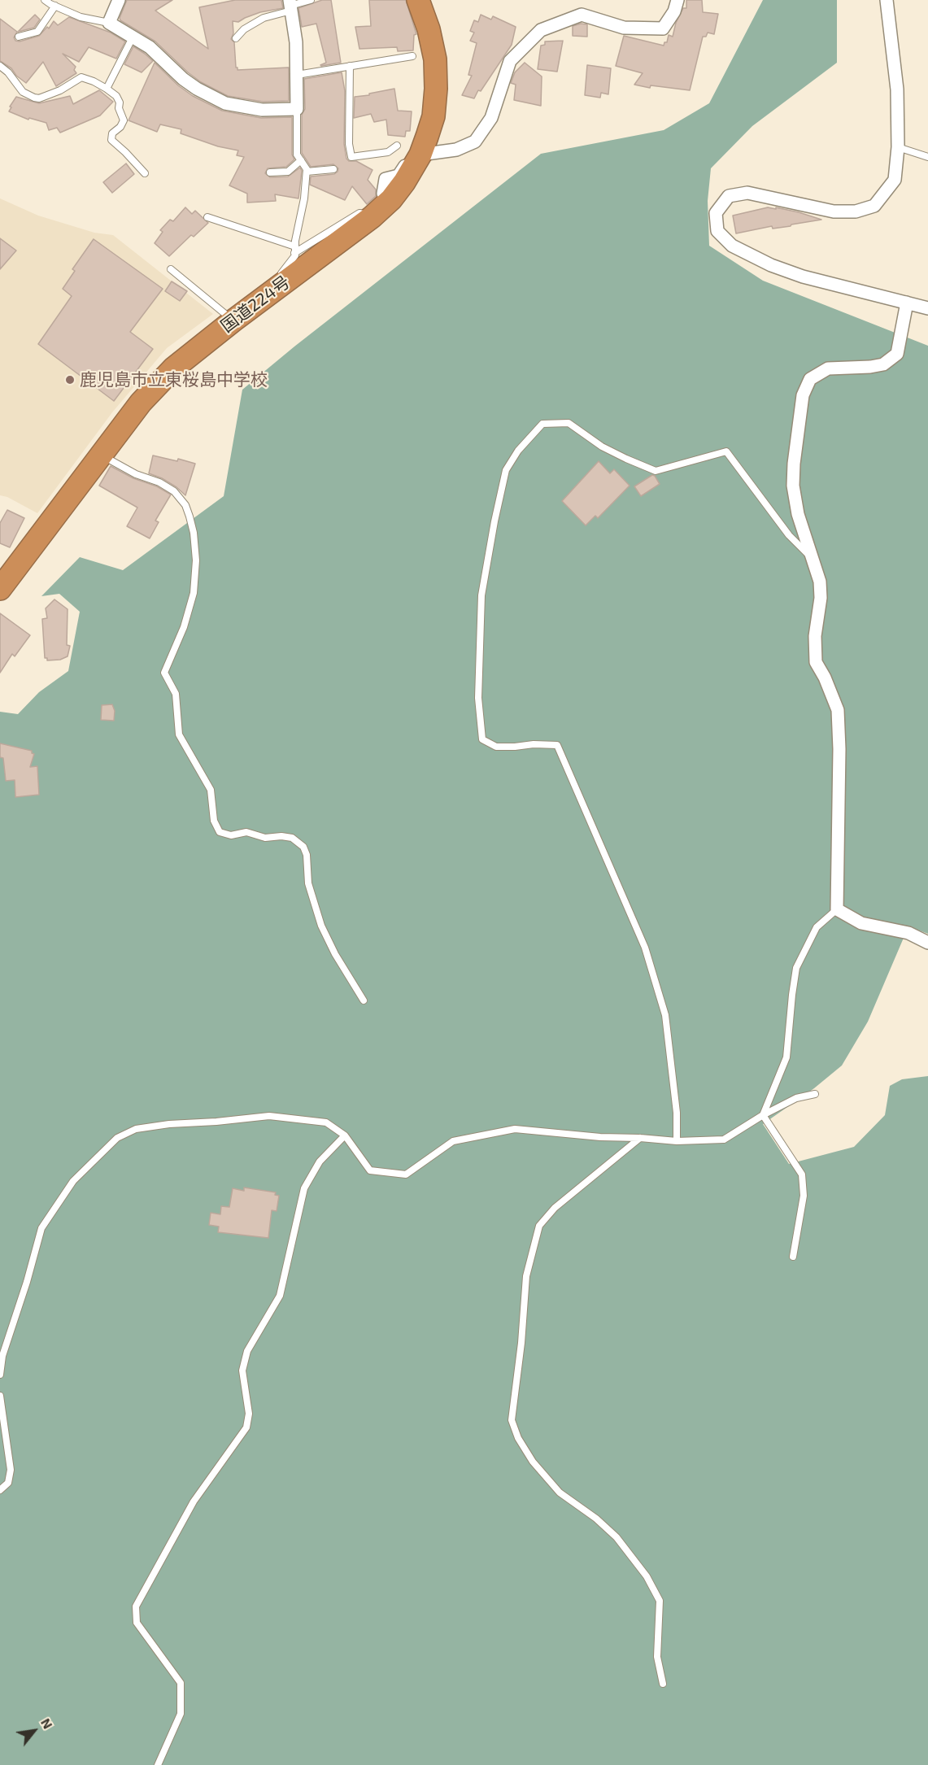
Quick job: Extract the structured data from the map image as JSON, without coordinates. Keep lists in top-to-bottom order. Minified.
{"streets":{"highway":["国道224号"]},"places":["鹿児島市立東桜島中学校"],"north":"top right"}
